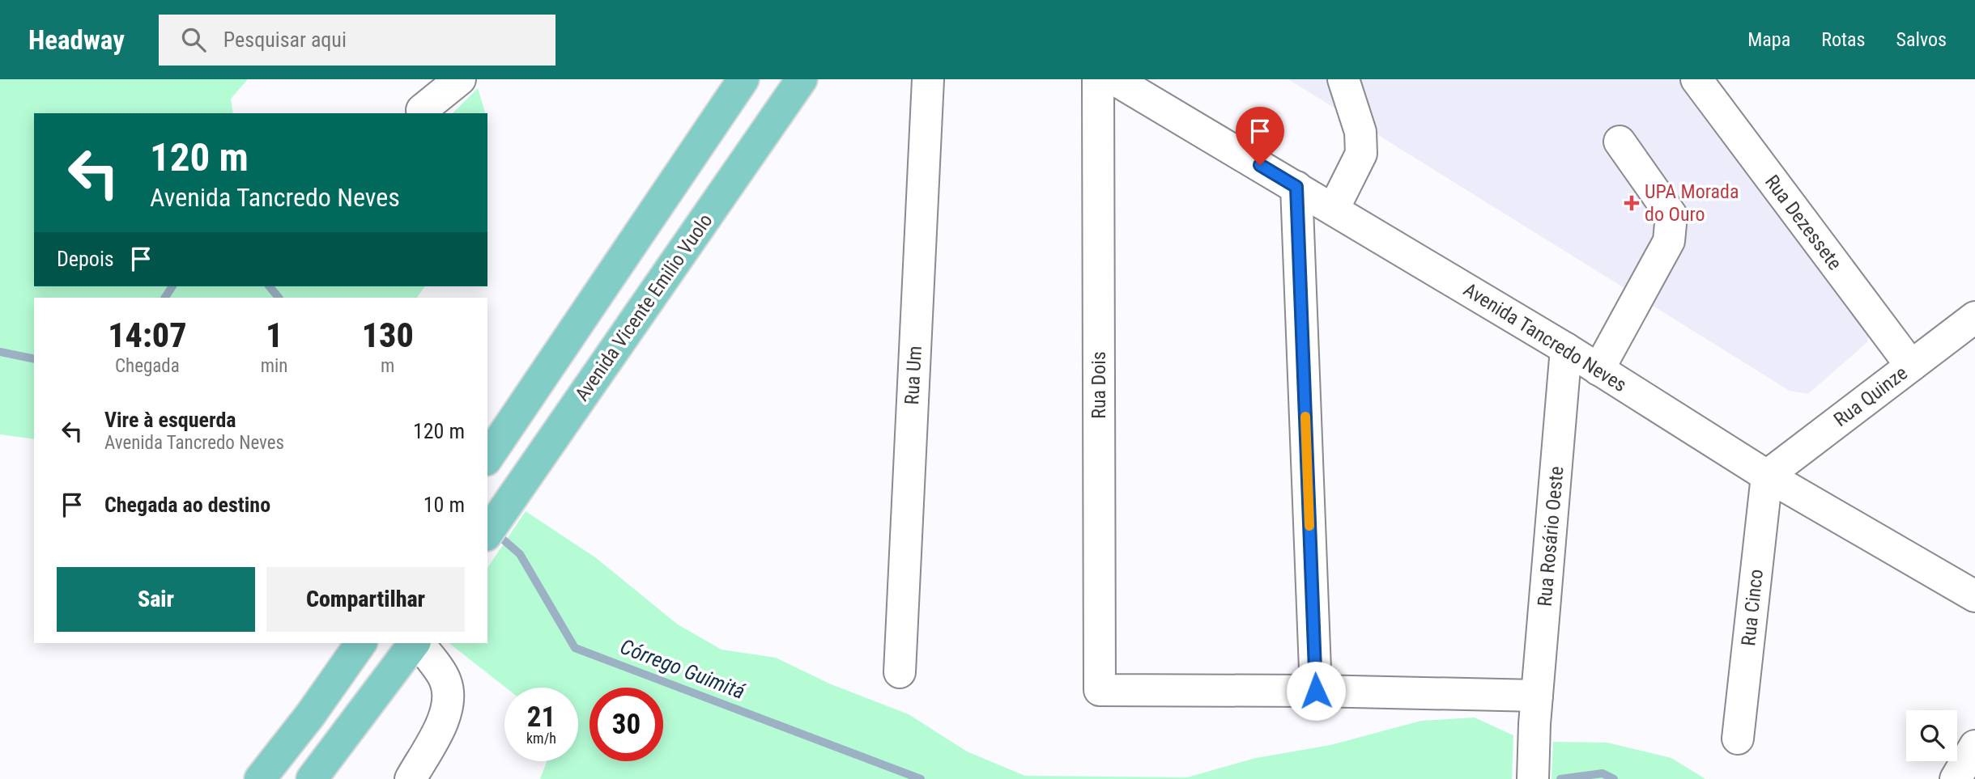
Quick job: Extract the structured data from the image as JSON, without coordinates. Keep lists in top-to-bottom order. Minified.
{"streets":{"main road":["Avenida Vicente Emilio Vuolo"],"street":["Rua Dezessete","Avenida Tancredo Neves","Rua Um","Rua Dois","Rua Quinze","Rua Rosário Oeste","Rua Cinco"]},"crossings":[["Rua Dezessete","Rua Quinze"],["Avenida Tancredo Neves","Rua Quinze"],["Avenida Tancredo Neves","Rua Rosário Oeste"],["Avenida Tancredo Neves","Rua Cinco"],["Rua Quinze","Rua Cinco"]],"water":["Córrego Guimitá"],"places":{"health":["UPA Morada do Ouro"]},"page":{"header":"Headway","search":"Pesquisar aqui","nav":["Mapa","Rotas","Salvos"],"turn":["120 m","Avenida Tancredo Neves"],"then":"Depois","eta":["14:07","Chegada","1","min","130","m"],"list":[{"name":"Vire à esquerda","note":"Avenida Tancredo Neves","value":"120 m"},{"name":"Chegada ao destino","value":"10 m"}],"buttons":["Sair","Compartilhar"],"speed":"21 km/h","limit":"30"}}
